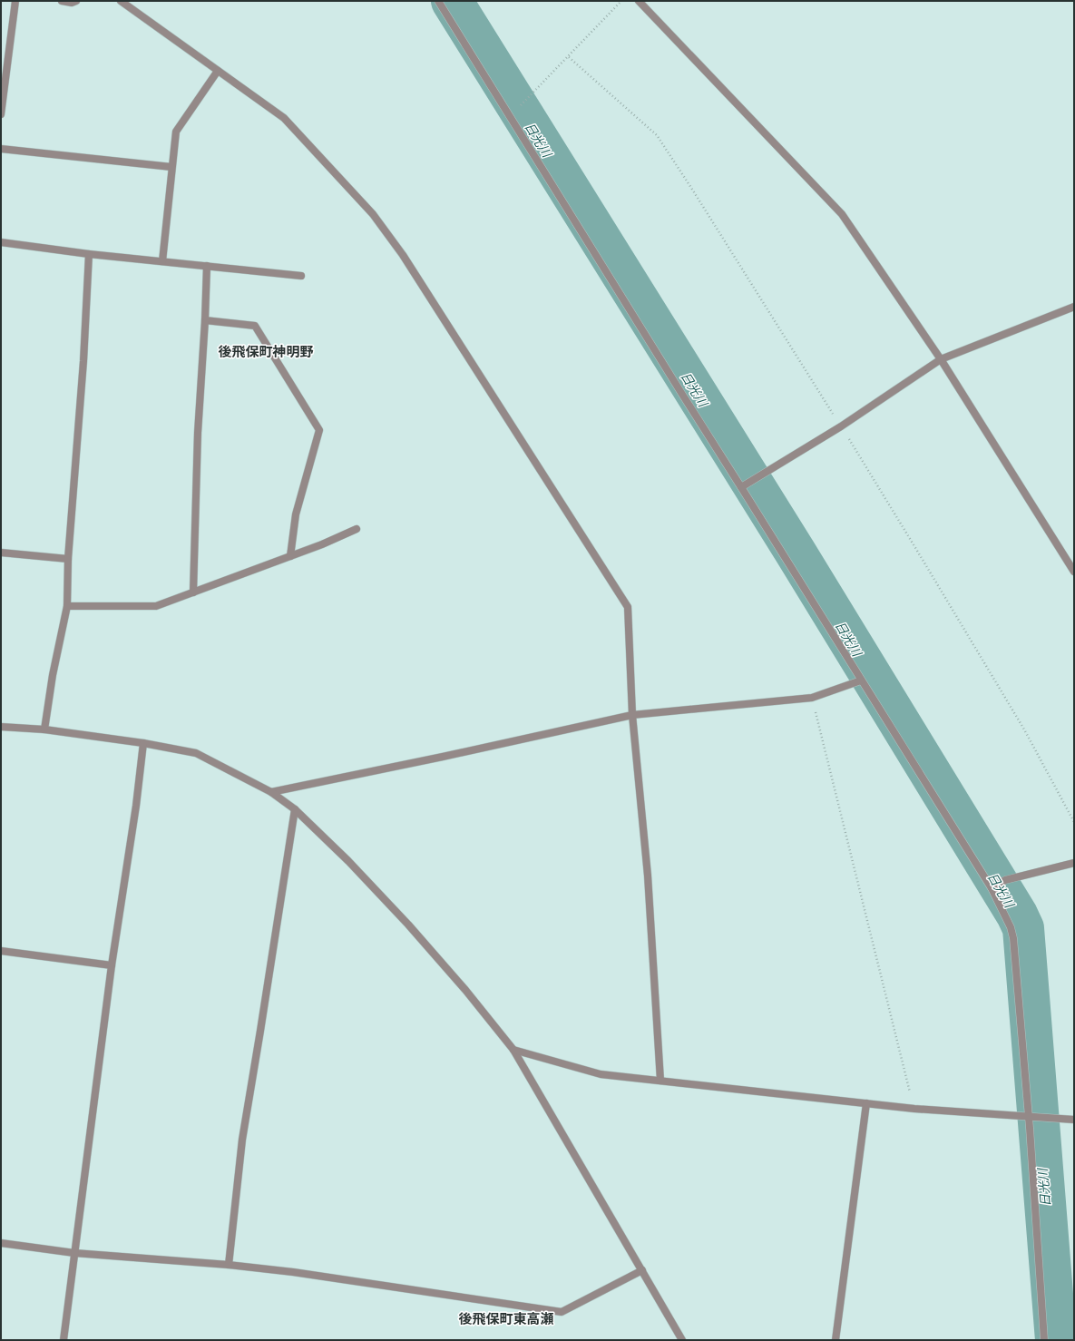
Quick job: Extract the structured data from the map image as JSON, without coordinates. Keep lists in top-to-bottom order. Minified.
{"districts":["後飛保町神明野","後飛保町東高瀬"],"water":["日光川"]}
